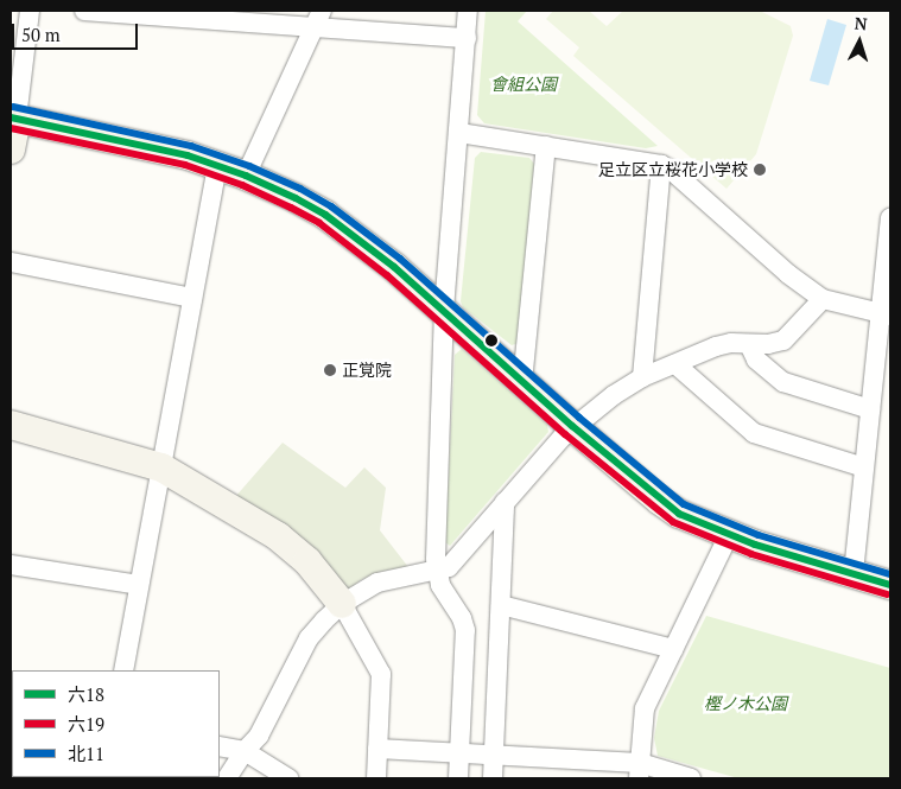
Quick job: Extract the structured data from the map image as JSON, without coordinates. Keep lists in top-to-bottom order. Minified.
{"parks":["會組公園","樫ノ木公園"],"places":["足立区立桜花小学校","正覚院"],"lines":["transit line 北11","transit line 六18","transit line 六19"],"legend":["六18","六19","北11"],"scale_bar":"50 m","north":"top"}
